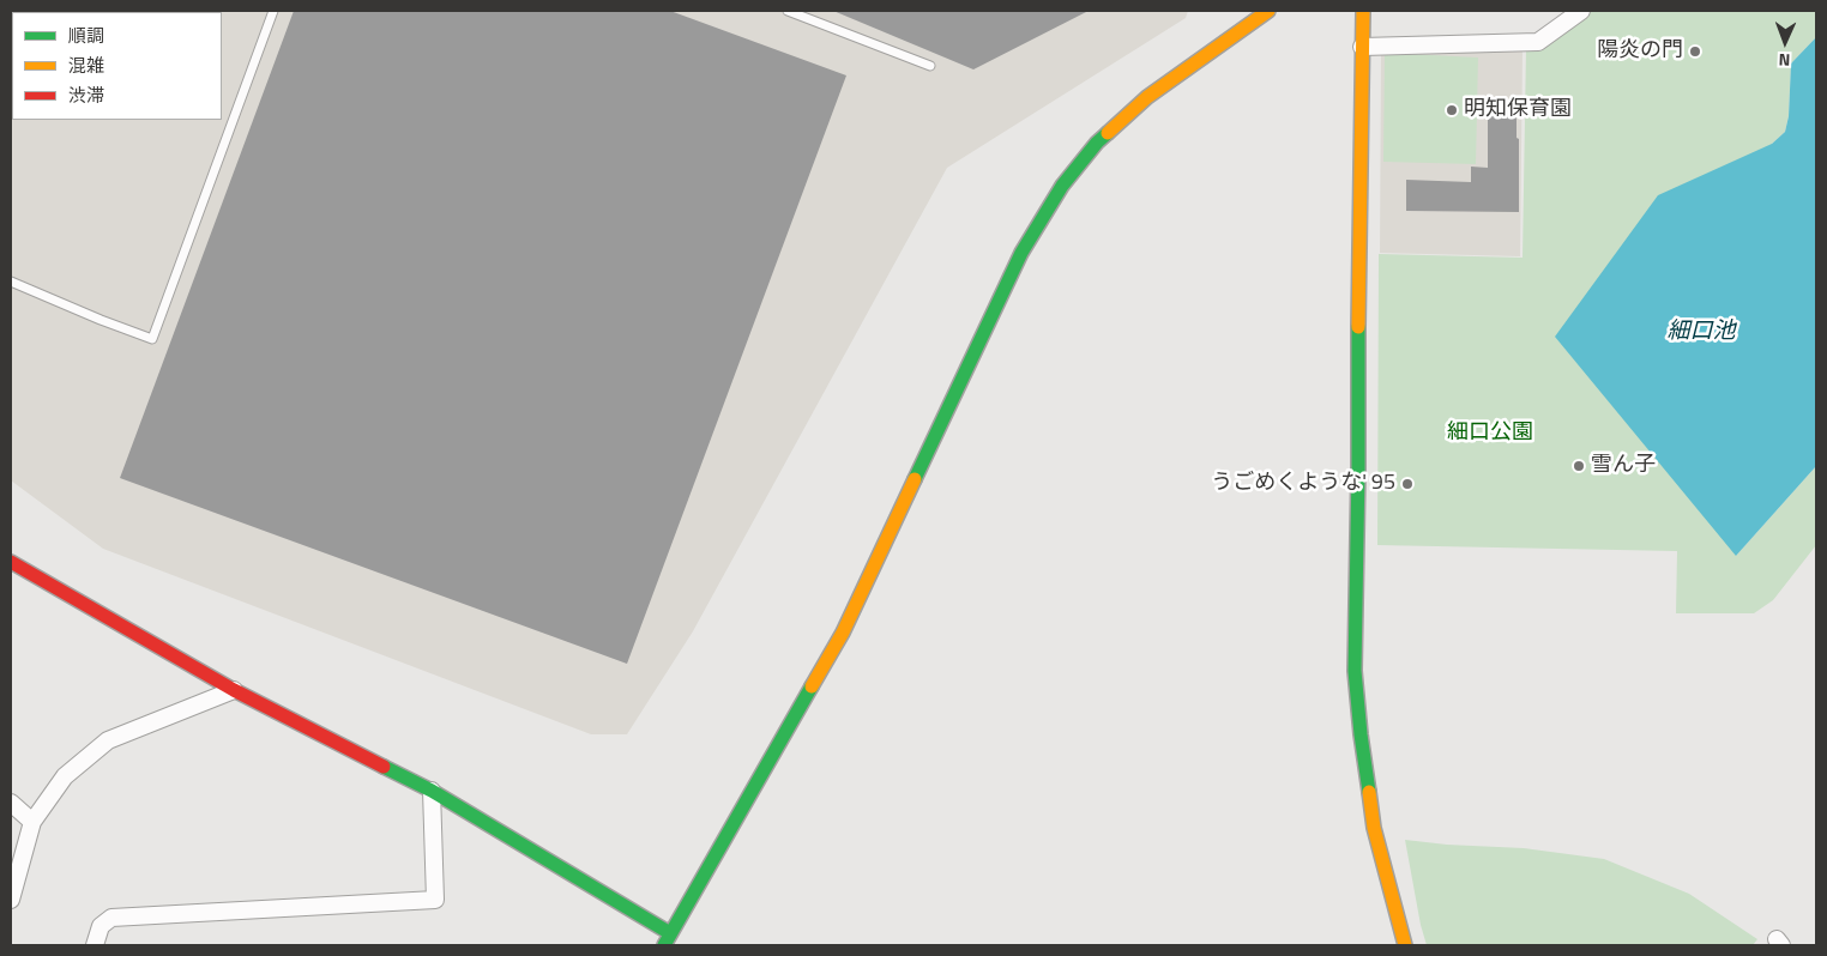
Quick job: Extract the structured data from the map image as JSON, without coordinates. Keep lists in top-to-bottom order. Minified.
{"water":["細口池"],"parks":["細口公園"],"places":["陽炎の門","明知保育園","雪ん子","うごめくような' 95"],"legend":["順調","混雑","渋滞"],"north":"bottom"}
